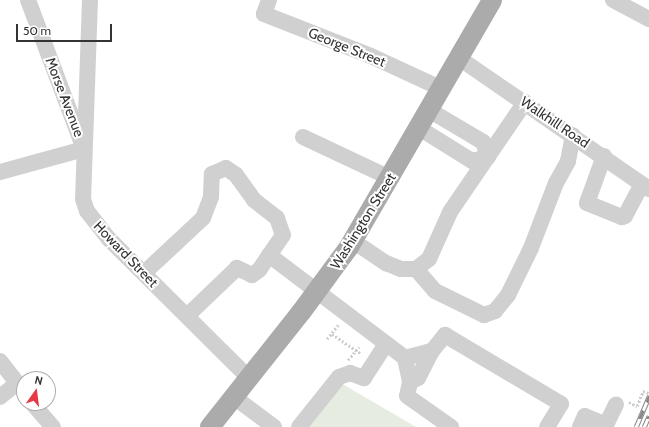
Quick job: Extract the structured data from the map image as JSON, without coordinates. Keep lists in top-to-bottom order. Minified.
{"streets":{"main road":["Washington Street"],"street":["George Street","Morse Avenue","Walkhill Road","Howard Street"]},"crossings":[["George Street","Washington Street"],["Morse Avenue","Howard Street"],["Walkhill Road","Washington Street"],["Washington Street","Howard Street"]],"scale_bar":"50 m","north":"top"}
